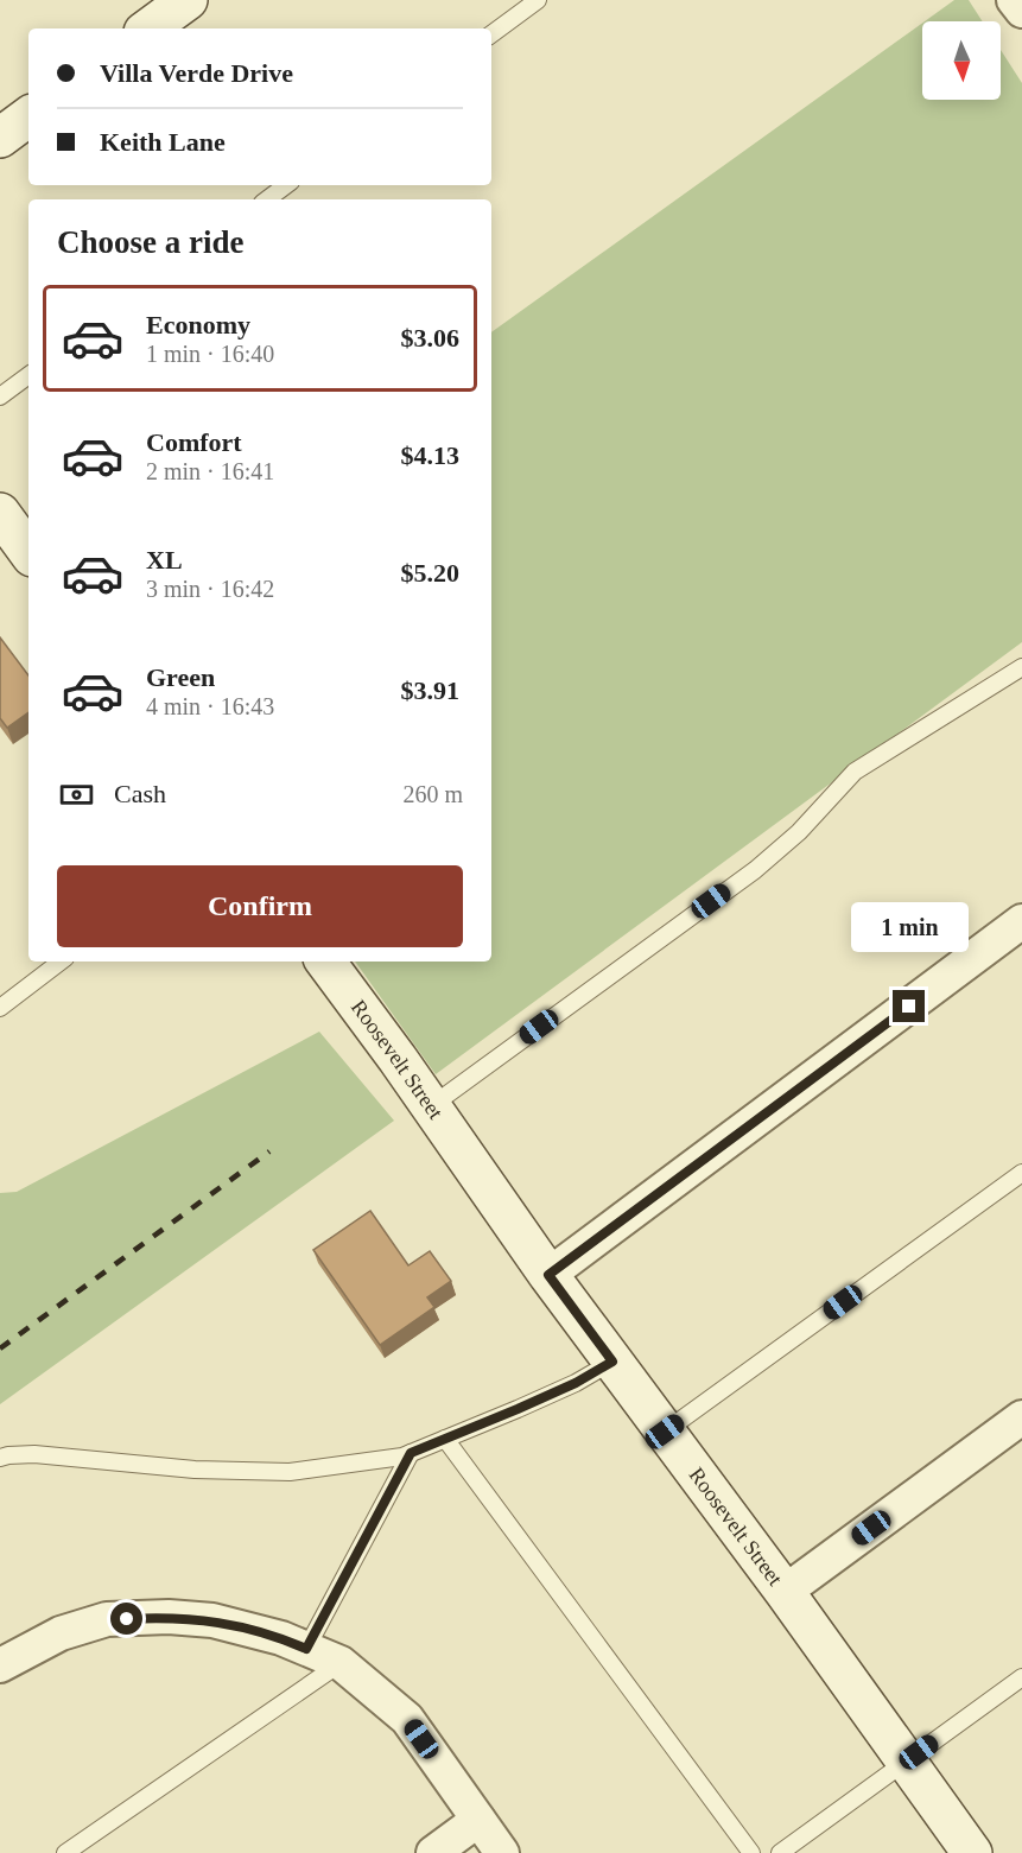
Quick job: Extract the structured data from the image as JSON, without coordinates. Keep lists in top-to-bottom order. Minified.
{"streets":{"street":["Roosevelt Street"]},"north":"bottom","page":{"banner":["Villa Verde Drive","Keith Lane"],"heading":"Choose a ride","list":[{"name":"Economy","note":"1 min · 16:40","value":"$3.06"},{"name":"Comfort","note":"2 min · 16:41","value":"$4.13"},{"name":"XL","note":"3 min · 16:42","value":"$5.20"},{"name":"Green","note":"4 min · 16:43","value":"$3.91"}],"pay":["Cash","260 m"],"buttons":"Confirm","bubble":"1 min"}}
